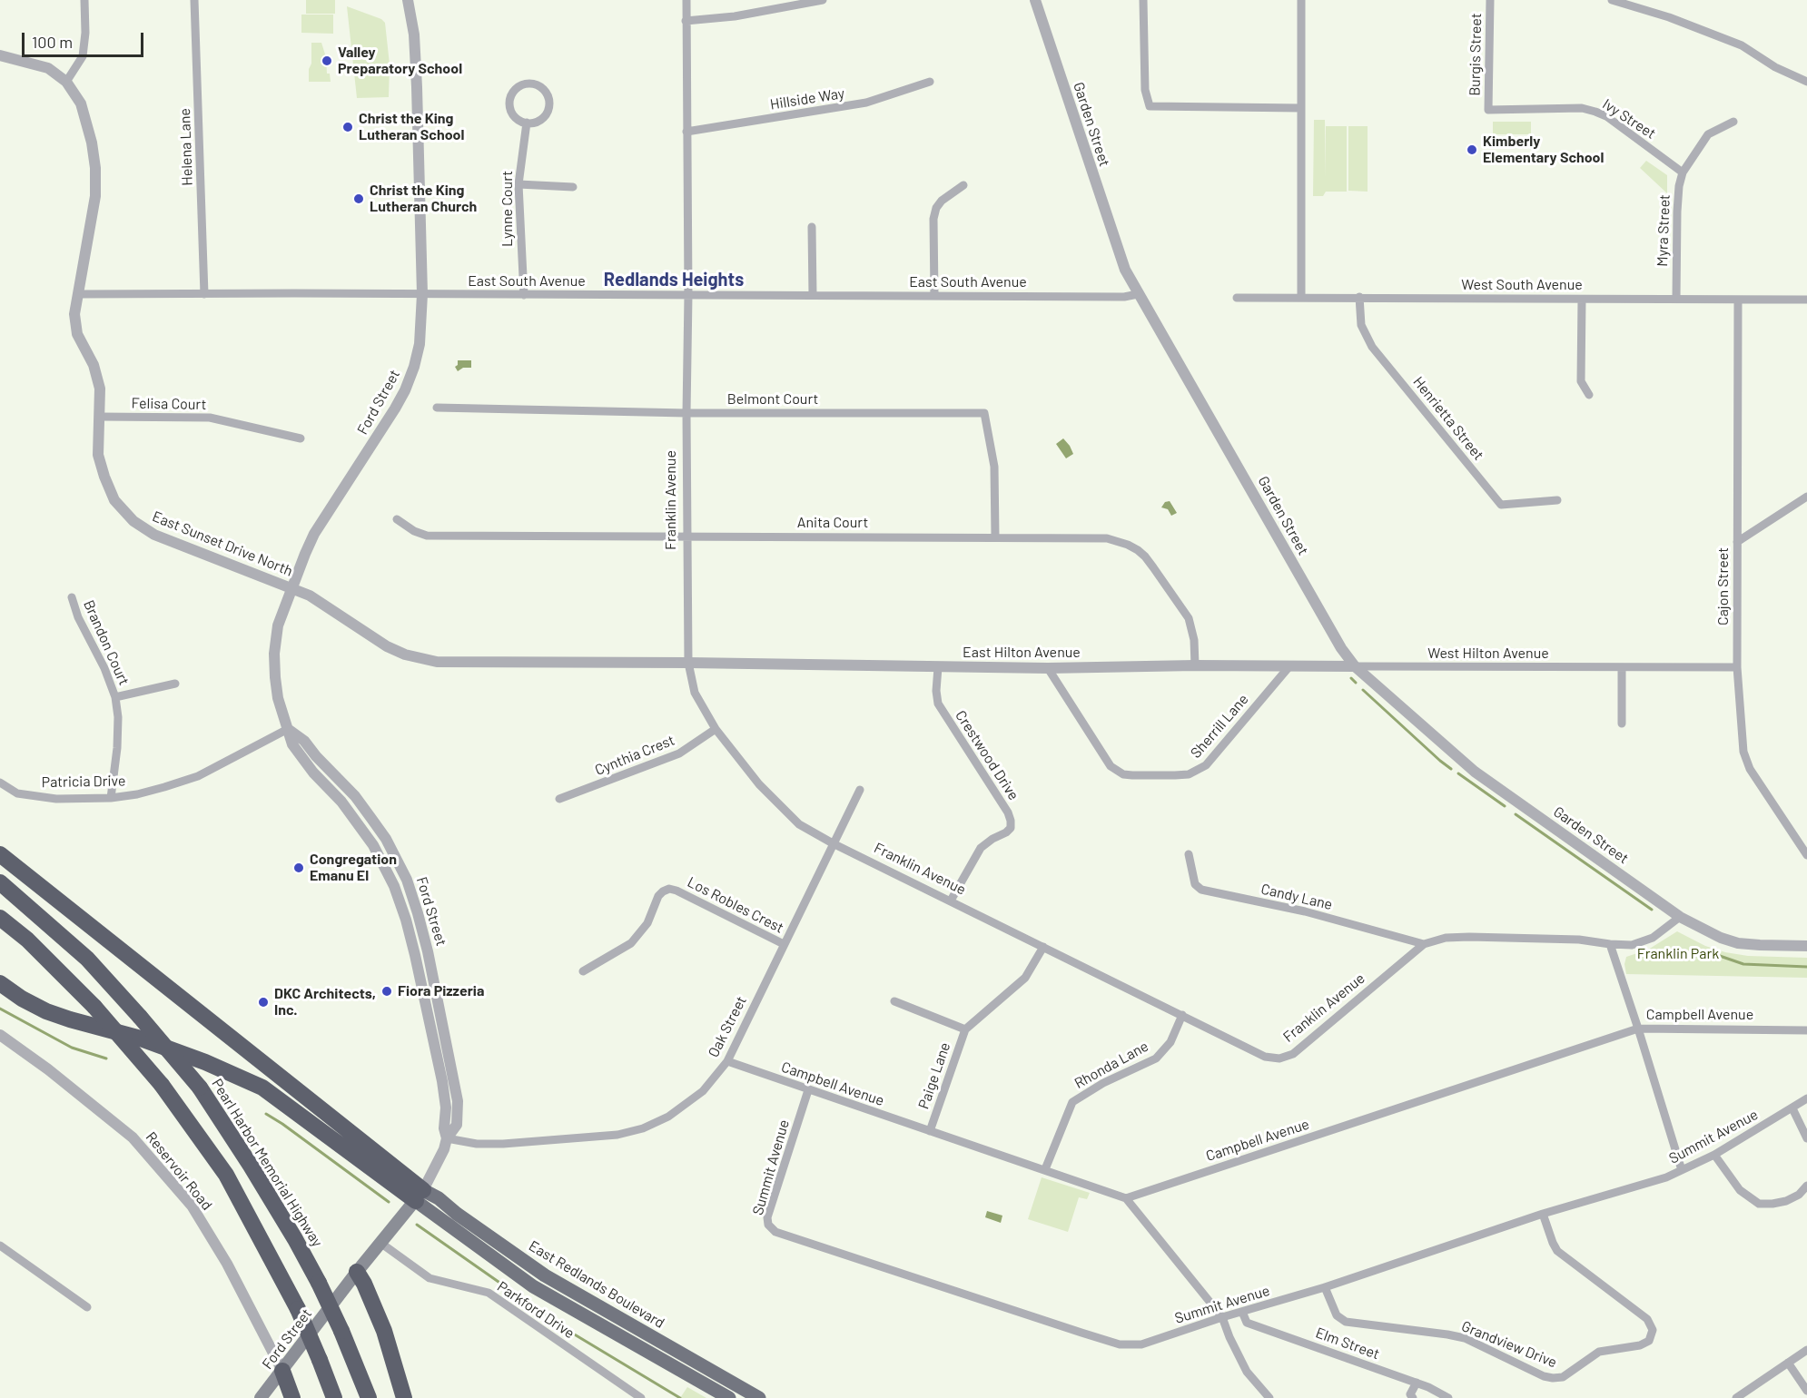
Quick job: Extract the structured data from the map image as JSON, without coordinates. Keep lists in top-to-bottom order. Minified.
{"streets":{"highway":["Pearl Harbor Memorial Highway"],"main road":["Ford Street","East Redlands Boulevard"],"street":["Burgis Street","Hillside Way","Ivy Street","Garden Street","Helena Lane","Lynne Court","Myra Street","East South Avenue","West South Avenue","Belmont Court","Felisa Court","Henrietta Street","Franklin Avenue","Anita Court","East Sunset Drive North","Cajon Street","Brandon Court","East Hilton Avenue","West Hilton Avenue","Sherrill Lane","Cynthia Crest","Crestwood Drive","Patricia Drive","Candy Lane","Los Robles Crest","Campbell Avenue","Oak Street","Rhonda Lane","Paige Lane","Summit Avenue","Reservoir Road","Parkford Drive","Elm Street","Grandview Drive"]},"crossings":[["Burgis Street","Ivy Street"],["Hillside Way","Franklin Avenue"],["Ivy Street","Myra Street"],["Garden Street","East South Avenue"],["Garden Street","Franklin Avenue"],["Garden Street","East Hilton Avenue"],["Garden Street","West Hilton Avenue"],["Helena Lane","East South Avenue"],["Lynne Court","East South Avenue"],["Myra Street","West South Avenue"],["East South Avenue","Ford Street"],["East South Avenue","Franklin Avenue"],["East South Avenue","East Sunset Drive North"],["West South Avenue","Henrietta Street"],["West South Avenue","Cajon Street"],["Belmont Court","Franklin Avenue"],["Belmont Court","Anita Court"],["Ford Street","East Sunset Drive North"],["Ford Street","Patricia Drive"],["Ford Street","Oak Street"],["Ford Street","Reservoir Road"],["Ford Street","East Redlands Boulevard"],["Ford Street","Parkford Drive"],["Felisa Court","East Sunset Drive North"],["Franklin Avenue","Anita Court"],["Franklin Avenue","East Sunset Drive North"],["Franklin Avenue","East Hilton Avenue"],["Franklin Avenue","Cynthia Crest"],["Franklin Avenue","Crestwood Drive"],["Franklin Avenue","Candy Lane"],["Franklin Avenue","Oak Street"],["Franklin Avenue","Rhonda Lane"],["Franklin Avenue","Paige Lane"],["Anita Court","East Hilton Avenue"],["East Sunset Drive North","East Hilton Avenue"],["Cajon Street","West Hilton Avenue"],["Brandon Court","Patricia Drive"],["East Hilton Avenue","West Hilton Avenue"],["East Hilton Avenue","Sherrill Lane"],["East Hilton Avenue","Crestwood Drive"],["Los Robles Crest","Oak Street"],["Campbell Avenue","Oak Street"],["Campbell Avenue","Rhonda Lane"],["Campbell Avenue","Paige Lane"],["Campbell Avenue","Summit Avenue"],["Summit Avenue","Elm Street"],["Summit Avenue","Grandview Drive"]],"districts":["Redlands Heights"],"parks":["Franklin Park"],"places":["Valley Preparatory School","Christ the King Lutheran School","Kimberly Elementary School","Christ the King Lutheran Church","Congregation Emanu El","Fiora Pizzeria","DKC Architects, Inc."],"scale_bar":"100 m"}
